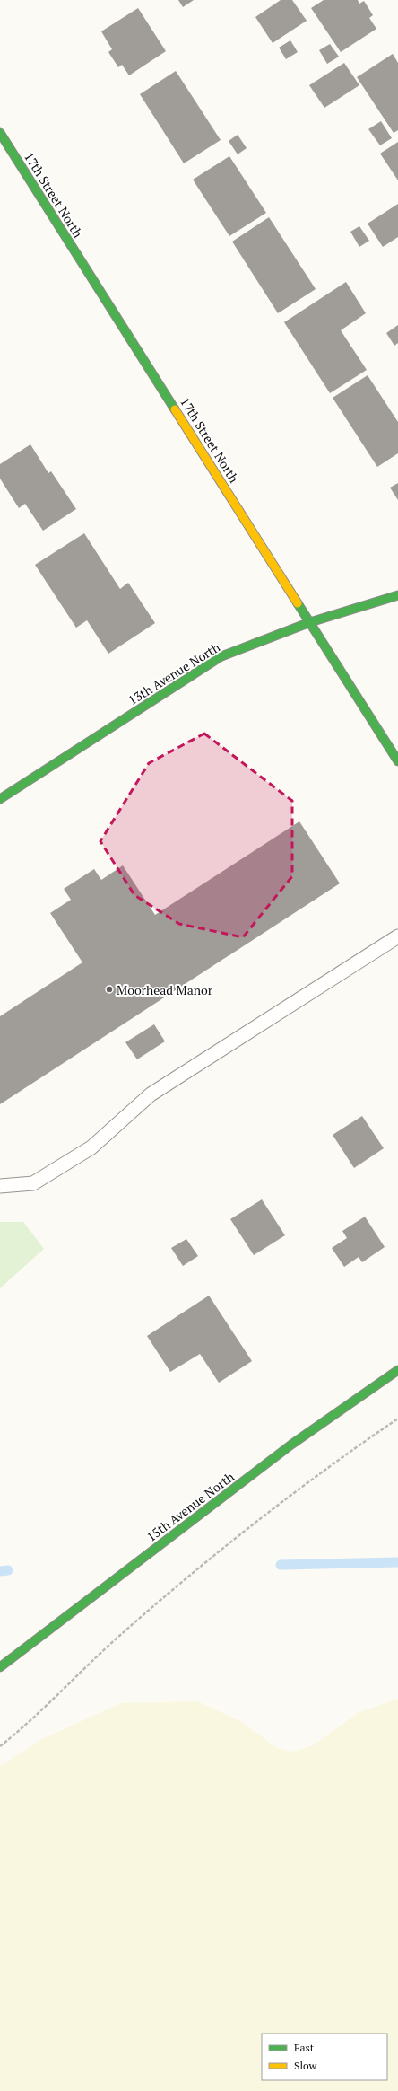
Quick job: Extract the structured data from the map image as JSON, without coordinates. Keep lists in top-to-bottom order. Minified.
{"streets":{"street":["17th Street North","13th Avenue North","15th Avenue North"]},"crossings":[["17th Street North","13th Avenue North"]],"places":["Moorhead Manor"],"legend":["Fast","Slow"]}
